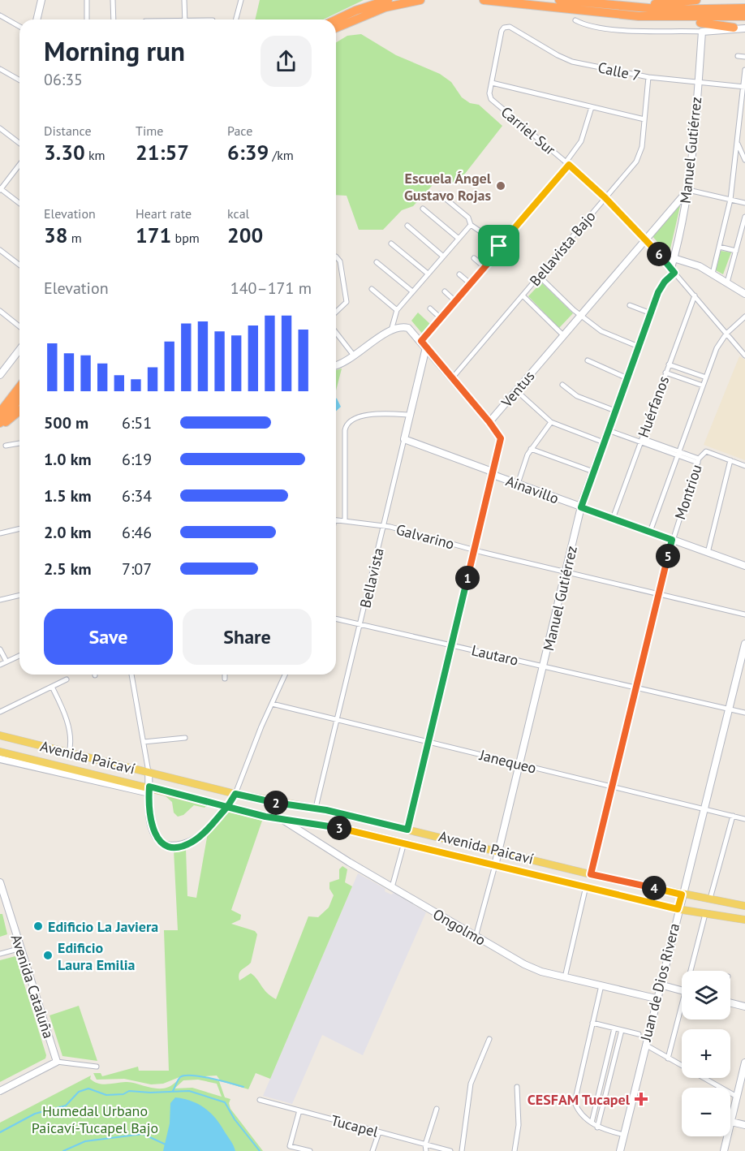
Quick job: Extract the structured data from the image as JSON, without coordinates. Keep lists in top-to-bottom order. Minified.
{"streets":{"main road":["Avenida Paicaví"],"street":["Calle 7","Carriel Sur","Manuel Gutiérrez","Bellavista Bajo","Ventus","Huérfanos","Ainavillo","Montriou","Galvarino","Bellavista","Lautaro","Janequeo","Ongolmo","Juan de Dios Rivera","Avenida Cataluña","Tucapel"]},"crossings":[["Calle 7","Carriel Sur"],["Calle 7","Manuel Gutiérrez"],["Calle 7","Bellavista Bajo"],["Carriel Sur","Manuel Gutiérrez"],["Carriel Sur","Bellavista Bajo"],["Carriel Sur","Ventus"],["Carriel Sur","Huérfanos"],["Carriel Sur","Montriou"],["Manuel Gutiérrez","Ventus"],["Manuel Gutiérrez","Ainavillo"],["Manuel Gutiérrez","Galvarino"],["Manuel Gutiérrez","Lautaro"],["Manuel Gutiérrez","Avenida Paicaví"],["Manuel Gutiérrez","Janequeo"],["Manuel Gutiérrez","Ongolmo"],["Huérfanos","Ainavillo"],["Ainavillo","Montriou"],["Ainavillo","Bellavista"],["Montriou","Galvarino"],["Montriou","Lautaro"],["Montriou","Avenida Paicaví"],["Montriou","Janequeo"],["Galvarino","Bellavista"],["Bellavista","Lautaro"],["Bellavista","Avenida Paicaví"],["Bellavista","Janequeo"],["Lautaro","Juan de Dios Rivera"],["Avenida Paicaví","Ongolmo"],["Avenida Paicaví","Juan de Dios Rivera"],["Janequeo","Juan de Dios Rivera"],["Ongolmo","Juan de Dios Rivera"]],"parks":["Humedal Urbano Paicaví-Tucapel Bajo"],"places":{"other":["Escuela Ángel Gustavo Rojas","Edificio La Javiera","Edificio Laura Emilia"],"health":["CESFAM Tucapel"]},"page":{"heading":["Morning run","06:35"],"stats":[["Distance","3.30 km"],["Time","21:57"],["Pace","6:39 /km"],["Elevation","38 m"],["Heart rate","171 bpm"],["kcal","200"]],"pins":["6","5","1","2","3","4"],"chart":["Elevation","140–171 m"],"list":[{"name":"500 m","note":"6:51"},{"name":"1.0 km","note":"6:19"},{"name":"1.5 km","note":"6:34"},{"name":"2.0 km","note":"6:46"},{"name":"2.5 km","note":"7:07"}],"buttons":["Save","Share"],"map_buttons":["+","−"]}}
